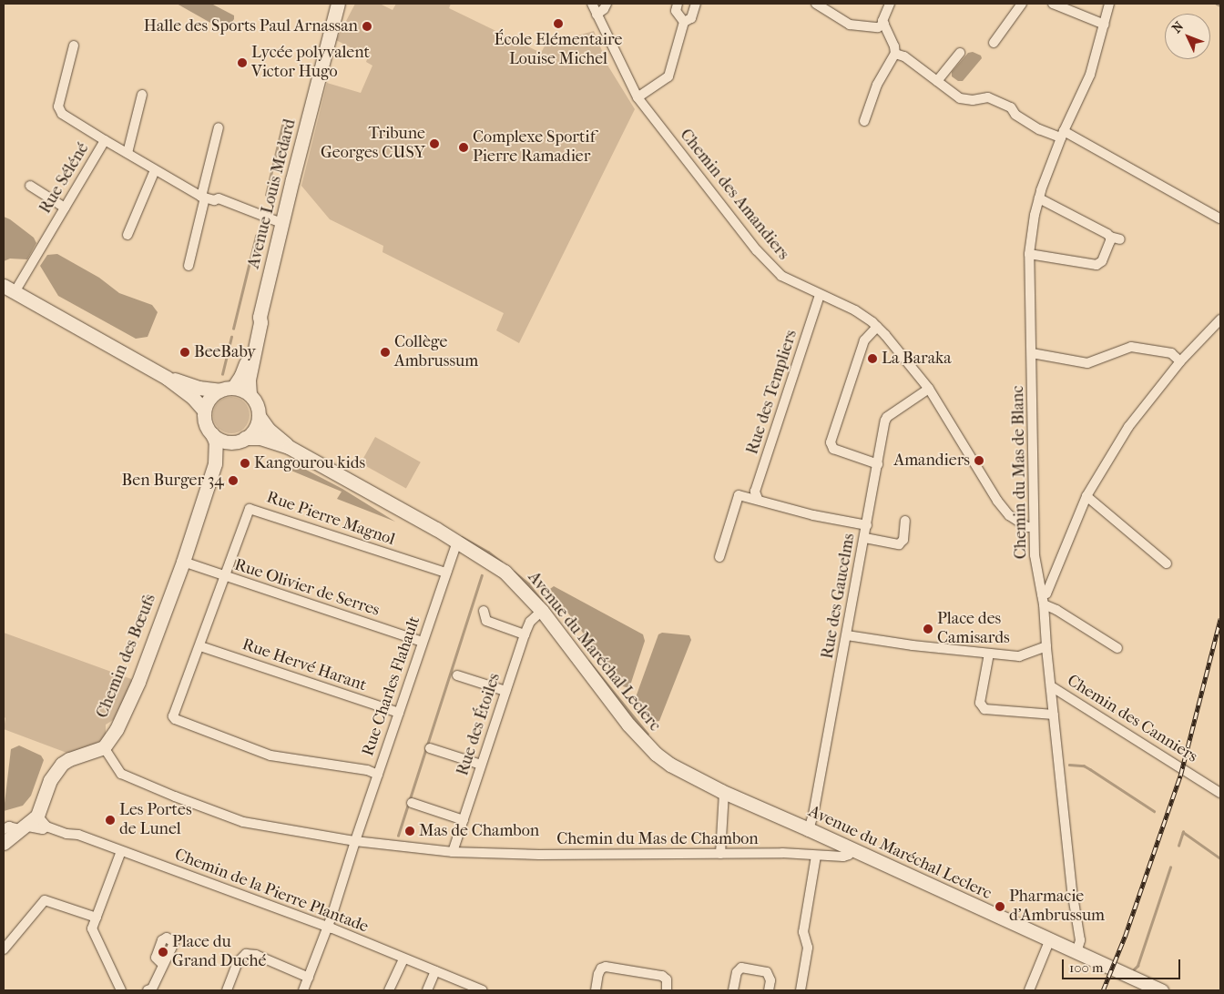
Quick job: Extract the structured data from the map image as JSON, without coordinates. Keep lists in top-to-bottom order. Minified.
{"streets":{"main road":["Avenue Louis Medard","Avenue du Maréchal Leclerc","Chemin des Bœufs"],"street":["Rue Séléné","Chemin des Amandiers","Rue des Templiers","Chemin du Mas de Blanc","Rue Pierre Magnol","Rue Olivier de Serres","Rue des Gaucelms","Rue Hervé Harant","Rue Charles Flahault","Chemin des Canniers","Rue des Étoiles","Chemin du Mas de Chambon","Chemin de la Pierre Plantade"]},"crossings":[["Rue Séléné","Avenue Louis Medard"],["Avenue Louis Medard","Avenue du Maréchal Leclerc"],["Avenue Louis Medard","Chemin des Bœufs"],["Chemin des Amandiers","Rue des Templiers"],["Chemin des Amandiers","Chemin du Mas de Blanc"],["Chemin des Amandiers","Rue des Gaucelms"],["Chemin du Mas de Blanc","Avenue du Maréchal Leclerc"],["Chemin du Mas de Blanc","Chemin des Canniers"],["Rue Pierre Magnol","Rue Olivier de Serres"],["Rue Pierre Magnol","Rue Charles Flahault"],["Rue Olivier de Serres","Chemin des Bœufs"],["Rue Olivier de Serres","Rue Charles Flahault"],["Rue des Gaucelms","Avenue du Maréchal Leclerc"],["Avenue du Maréchal Leclerc","Chemin des Bœufs"],["Avenue du Maréchal Leclerc","Rue Charles Flahault"],["Avenue du Maréchal Leclerc","Rue des Étoiles"],["Avenue du Maréchal Leclerc","Chemin du Mas de Chambon"],["Chemin des Bœufs","Chemin du Mas de Chambon"],["Rue Hervé Harant","Rue Charles Flahault"],["Rue Charles Flahault","Chemin du Mas de Chambon"],["Rue Charles Flahault","Chemin de la Pierre Plantade"],["Rue des Étoiles","Chemin du Mas de Chambon"]],"places":["École Elémentaire Louise Michel","Halle des Sports Paul Arnassan","Lycée polyvalent Victor Hugo","Tribune Georges CUSY","Complexe Sportif Pierre Ramadier","BeeBaby","Collège Ambrussum","La Baraka","Amandiers","Kangourou kids","Ben Burger 34","Place des Camisards","Les Portes de Lunel","Mas de Chambon","Pharmacie d'Ambrussum","Place du Grand Duché"],"scale_bar":"100 m","north":"top left"}
